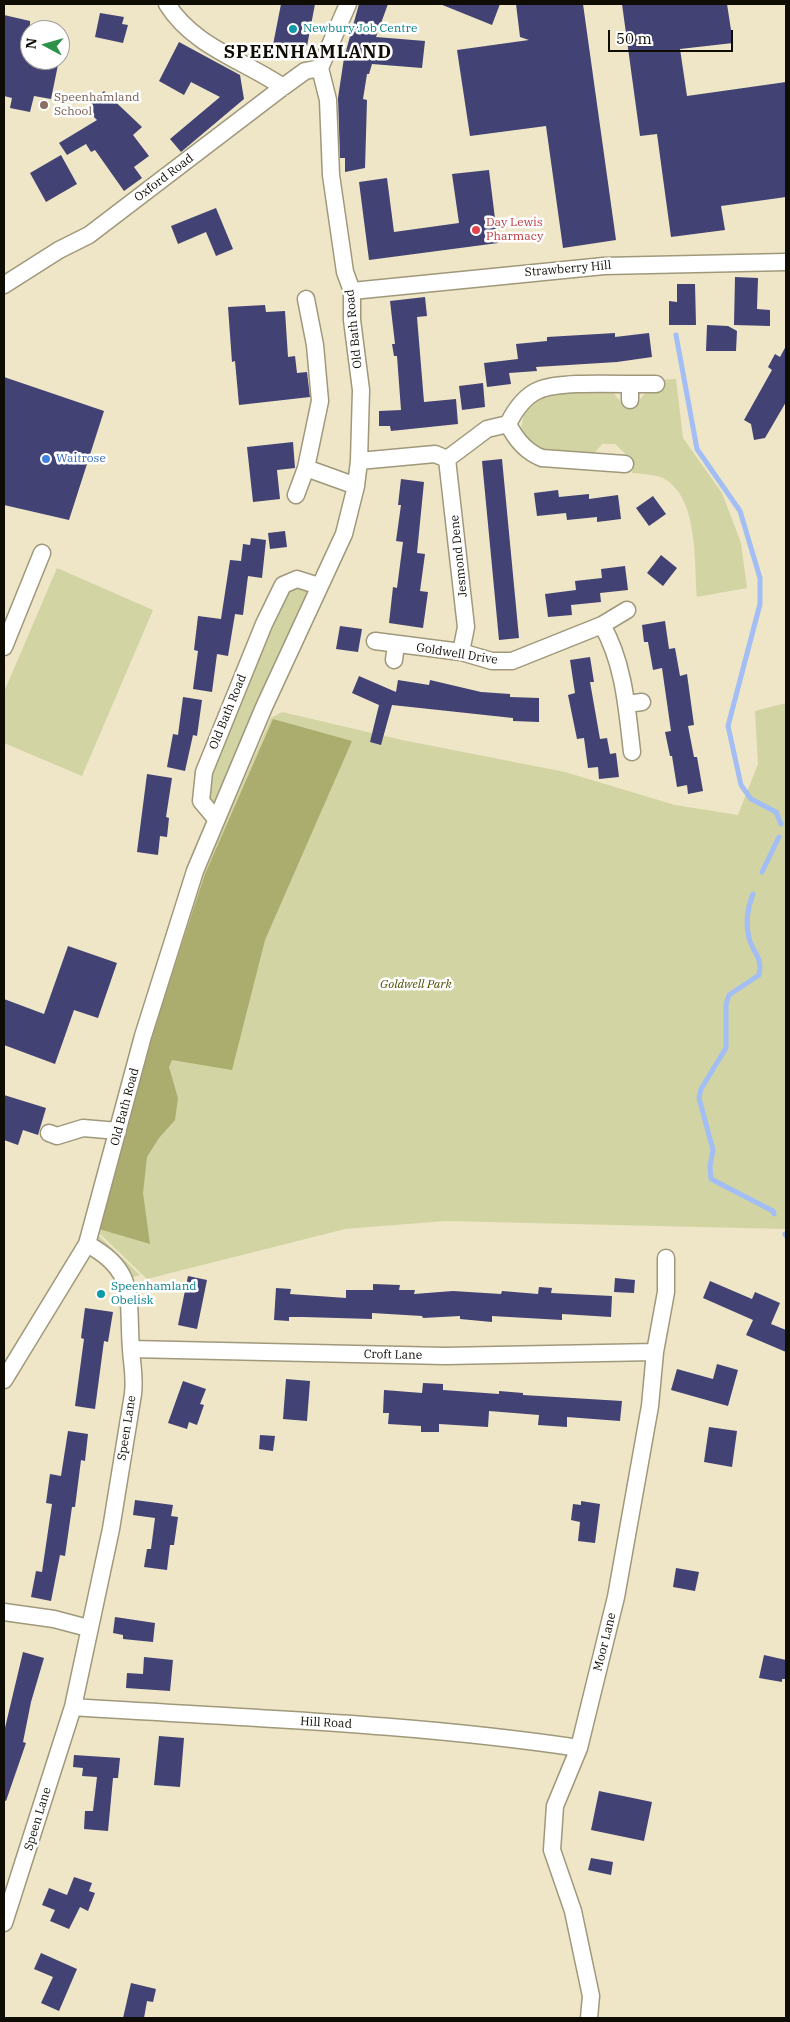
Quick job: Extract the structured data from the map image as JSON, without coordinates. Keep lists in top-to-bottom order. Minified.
{"streets":{"street":["Oxford Road","Strawberry Hill","Old Bath Road","Jesmond Dene","Goldwell Drive","Croft Lane","Speen Lane","Moor Lane","Hill Road"]},"crossings":[["Oxford Road","Old Bath Road"],["Strawberry Hill","Old Bath Road"],["Old Bath Road","Speen Lane"],["Jesmond Dene","Goldwell Drive"],["Croft Lane","Speen Lane"],["Croft Lane","Moor Lane"],["Speen Lane","Hill Road"],["Moor Lane","Hill Road"]],"districts":["SPEENHAMLAND"],"parks":["Goldwell Park"],"places":["Newbury Job Centre","Speenhamland School","Day Lewis Pharmacy","Waitrose","Speenhamland Obelisk"],"scale_bar":"50 m","north":"left"}
